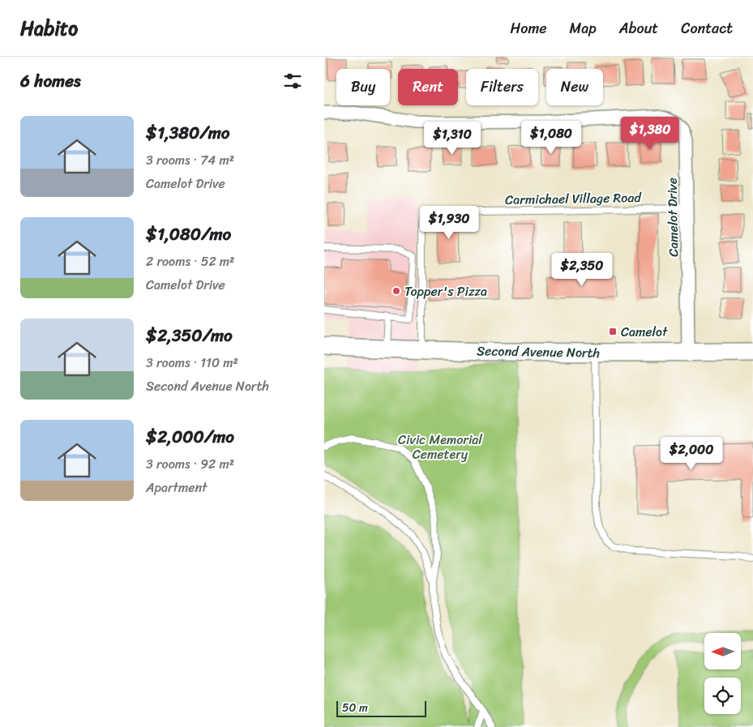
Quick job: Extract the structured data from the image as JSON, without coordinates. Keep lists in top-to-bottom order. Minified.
{"streets":{"main road":["Second Avenue North"],"street":["Camelot Drive"],"lane":["Carmichael Village Road"]},"crossings":[["Carmichael Village Road","Camelot Drive"],["Carmichael Village Road","Second Avenue North"],["Camelot Drive","Second Avenue North"]],"parks":["Civic Memorial Cemetery"],"places":{"other":["Topper's Pizza"],"transit":["Camelot"]},"scale_bar":"50 m","north":"left","page":{"header":"Habito","nav":["Home","Map","About","Contact"],"heading":"6 homes","chip":["Buy","Rent","Filters","New"],"list":[{"name":"$1,380/mo","note":"3 rooms · 74 m² · Camelot Drive"},{"name":"$1,080/mo","note":"2 rooms · 52 m² · Camelot Drive"},{"name":"$2,350/mo","note":"3 rooms · 110 m² · Second Avenue North"},{"name":"$2,000/mo","note":"3 rooms · 92 m² · Apartment"}],"price":["$1,380","$1,080","$1,310","$1,930","$2,350","$2,000"],"scale":"50 m"}}
